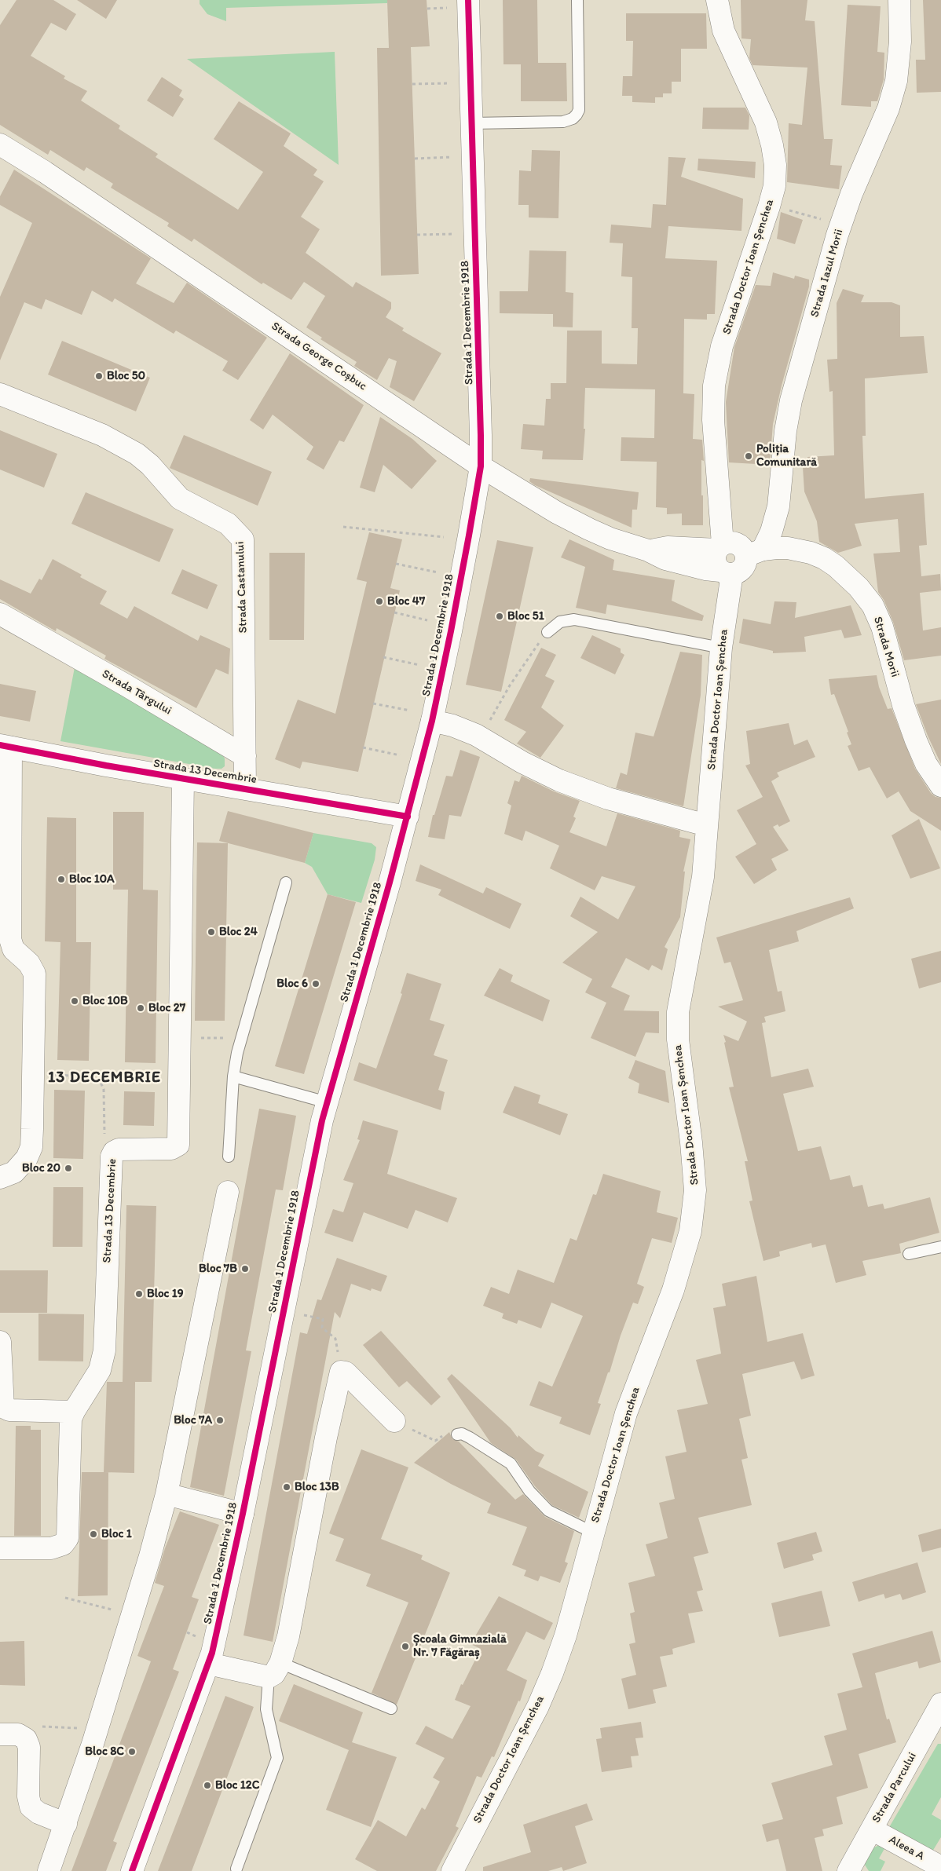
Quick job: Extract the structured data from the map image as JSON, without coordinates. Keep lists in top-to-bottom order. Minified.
{"streets":{"street":["Strada Doctor Ioan Șenchea","Strada Iazul Morii","Strada 1 Decembrie 1918","Strada George Coșbuc","Strada Castanului","Strada Morii","Strada Târgului","Strada 13 Decembrie","Strada Parcului","Aleea A"]},"crossings":[["Strada Doctor Ioan Șenchea","Strada Iazul Morii"],["Strada Doctor Ioan Șenchea","Strada George Coșbuc"],["Strada Doctor Ioan Șenchea","Strada Morii"],["Strada Iazul Morii","Strada George Coșbuc"],["Strada Iazul Morii","Strada Morii"],["Strada 1 Decembrie 1918","Strada George Coșbuc"],["Strada 1 Decembrie 1918","Strada 13 Decembrie"],["Strada George Coșbuc","Strada Morii"],["Strada Castanului","Strada Târgului"],["Strada Parcului","Aleea A"]],"districts":["13 DECEMBRIE"],"places":["Bloc 50","Poliția Comunitară","Bloc 47","Bloc 51","Bloc 10A","Bloc 24","Bloc 6","Bloc 10B","Bloc 27","Bloc 20","Bloc 7B","Bloc 19","Bloc 7A","Bloc 13B","Bloc 1","Școala Gimnazială Nr. 7 Făgăraș","Bloc 8C","Bloc 12C"]}
